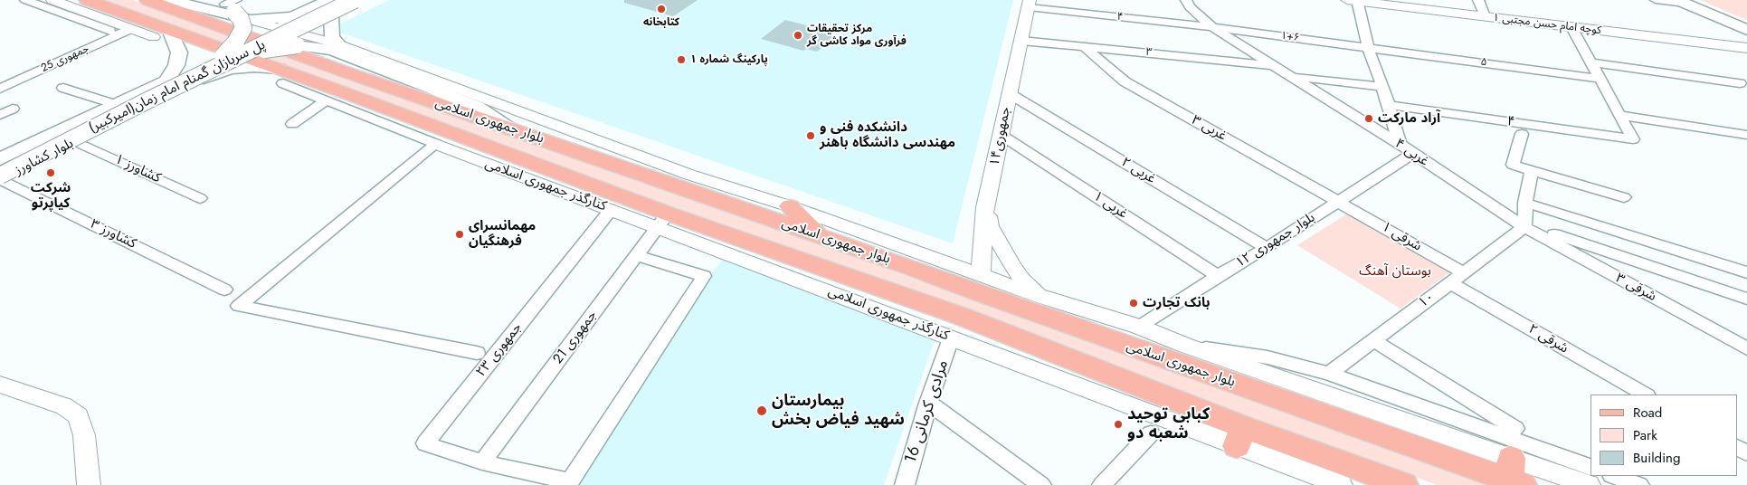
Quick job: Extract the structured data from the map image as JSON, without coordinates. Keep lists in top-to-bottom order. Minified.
{"streets":{"main road":["پل سربازان گمنام امام زمان(امیرکبیر)","بلوار جمهوری اسلامی","بلوار کشاورز"],"street":["۴","کوچه امام حسن مجتبی ۱","۱+۶","۳","جمهوری 25","۵","۳ غربی","جمهوری۱۴","۴ غربی","کشاورز ۱","۲ غربی","کنارگذر جمهوری اسلامی","۱ غربی","کشاورز ۳","شرقی ۱","بلوار جمهوری ۱۲","۳ شرقی","۱۰","جمهوری 21","۲ شرقی","۲۳ جمهوری","مرادی کرمانی 16"]},"crossings":[["۴","۱+۶"],["۴","جمهوری۱۴"],["۴","۴ غربی"],["۱+۶","۵"],["۱+۶","۴ غربی"],["۳","۳ غربی"],["۳","جمهوری۱۴"],["۳","۴ غربی"],["پل سربازان گمنام امام زمان(امیرکبیر)","بلوار کشاورز"],["پل سربازان گمنام امام زمان(امیرکبیر)","کشاورز ۳"],["بلوار جمهوری اسلامی","جمهوری۱۴"],["بلوار جمهوری اسلامی","کنارگذر جمهوری اسلامی"],["بلوار جمهوری اسلامی","جمهوری 21"],["۳ غربی","شرقی ۱"],["۳ غربی","بلوار جمهوری ۱۲"],["جمهوری۱۴","۲ غربی"],["جمهوری۱۴","۱ غربی"],["۴ غربی","بلوار جمهوری ۱۲"],["۴ غربی","۳ شرقی"],["۴ غربی","۱۰"],["بلوار کشاورز","کشاورز ۱"],["بلوار کشاورز","کشاورز ۳"],["۲ غربی","بلوار جمهوری ۱۲"],["کنارگذر جمهوری اسلامی","جمهوری 21"],["کنارگذر جمهوری اسلامی","۲۳ جمهوری"],["کنارگذر جمهوری اسلامی","مرادی کرمانی 16"],["۱ غربی","بلوار جمهوری ۱۲"],["شرقی ۱","بلوار جمهوری ۱۲"],["شرقی ۱","۱۰"],["۳ شرقی","۱۰"],["۱۰","۲ شرقی"],["جمهوری 21","۲۳ جمهوری"]],"parks":["بوستان آهنگ"],"places":["کتابخانه","مرکز تحقیقات فرآوری مواد کاشی گر","پارکینگ شماره ۱","آراد مارکت","دانشکده فنی و مهندسی دانشگاه باهنر","شرکت کیاپرتو","مهمانسرای فرهنگیان","بانک تجارت","بیمارستان شهید فیاض بخش","کبابی توحید شعبه دو"],"legend":["Road","Park","Building"]}
